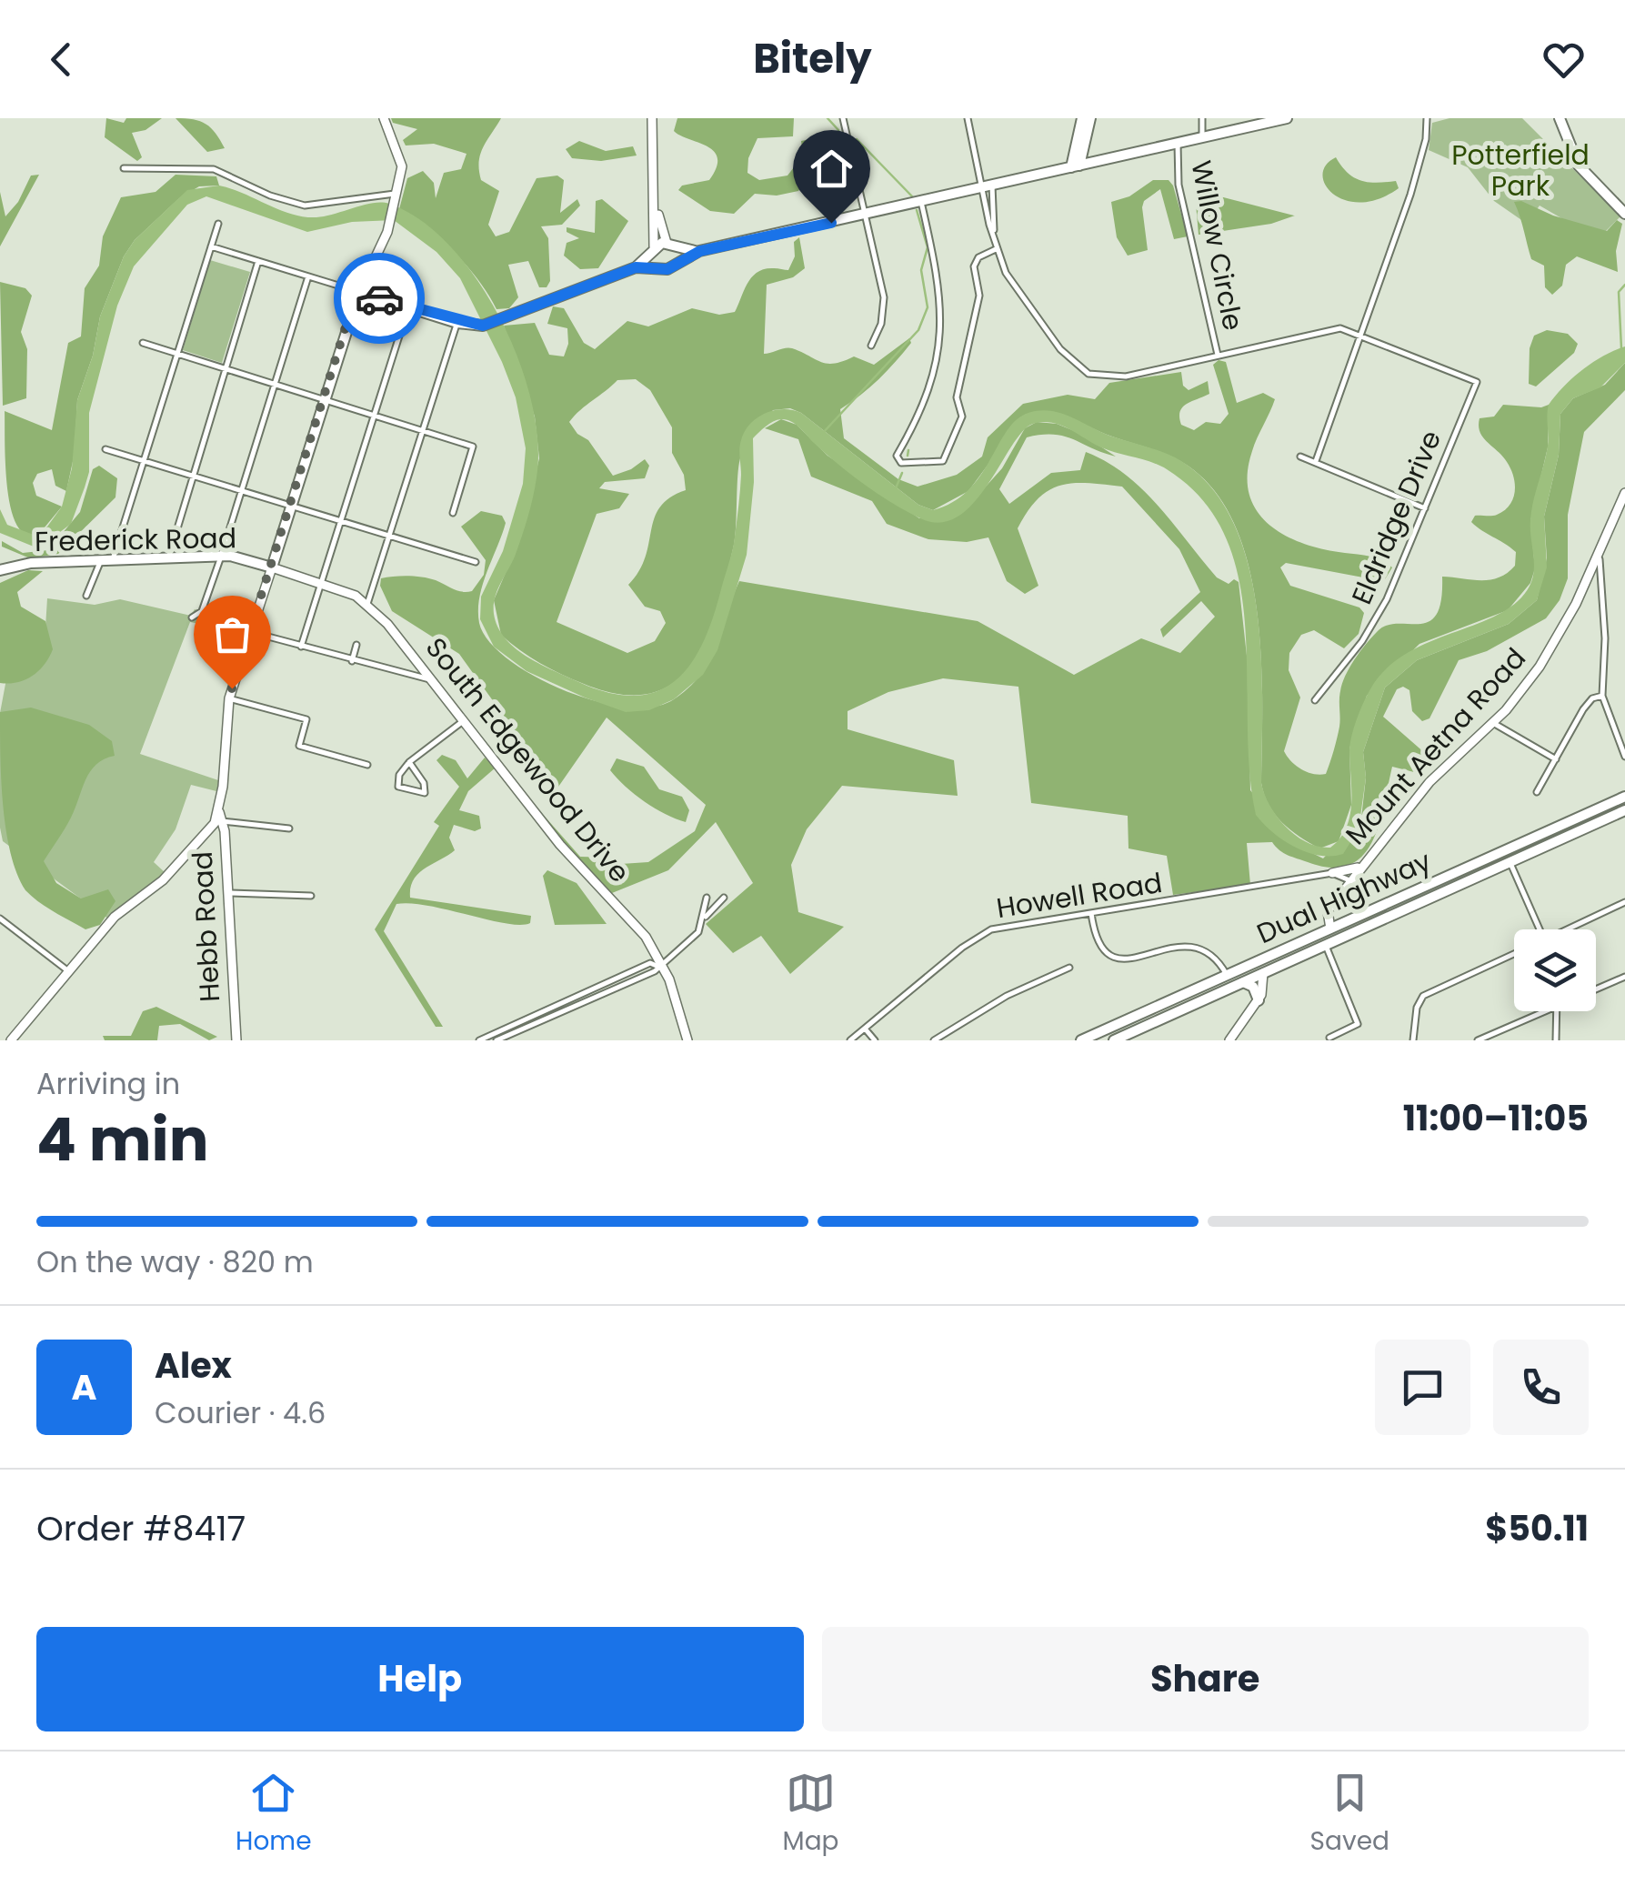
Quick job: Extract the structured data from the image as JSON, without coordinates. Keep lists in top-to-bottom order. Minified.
{"streets":{"main road":["Frederick Road","Dual Highway"],"street":["Willow Circle","Eldridge Drive","Mount Aetna Road","South Edgewood Drive","Howell Road","Hebb Road"]},"crossings":[["Frederick Road","South Edgewood Drive"],["Frederick Road","Hebb Road"],["Mount Aetna Road","Dual Highway"],["South Edgewood Drive","Hebb Road"]],"parks":["Potterfield Park"],"page":{"header":"Bitely","heading":["4 min","Arriving in","11:00–11:05"],"panel":["Alex","Courier · 4.6","Order #8417","$50.11"],"bar":"On the way · 820 m","round":"A","buttons":["Help","Share"],"tabs":["Home","Map","Saved"]}}
